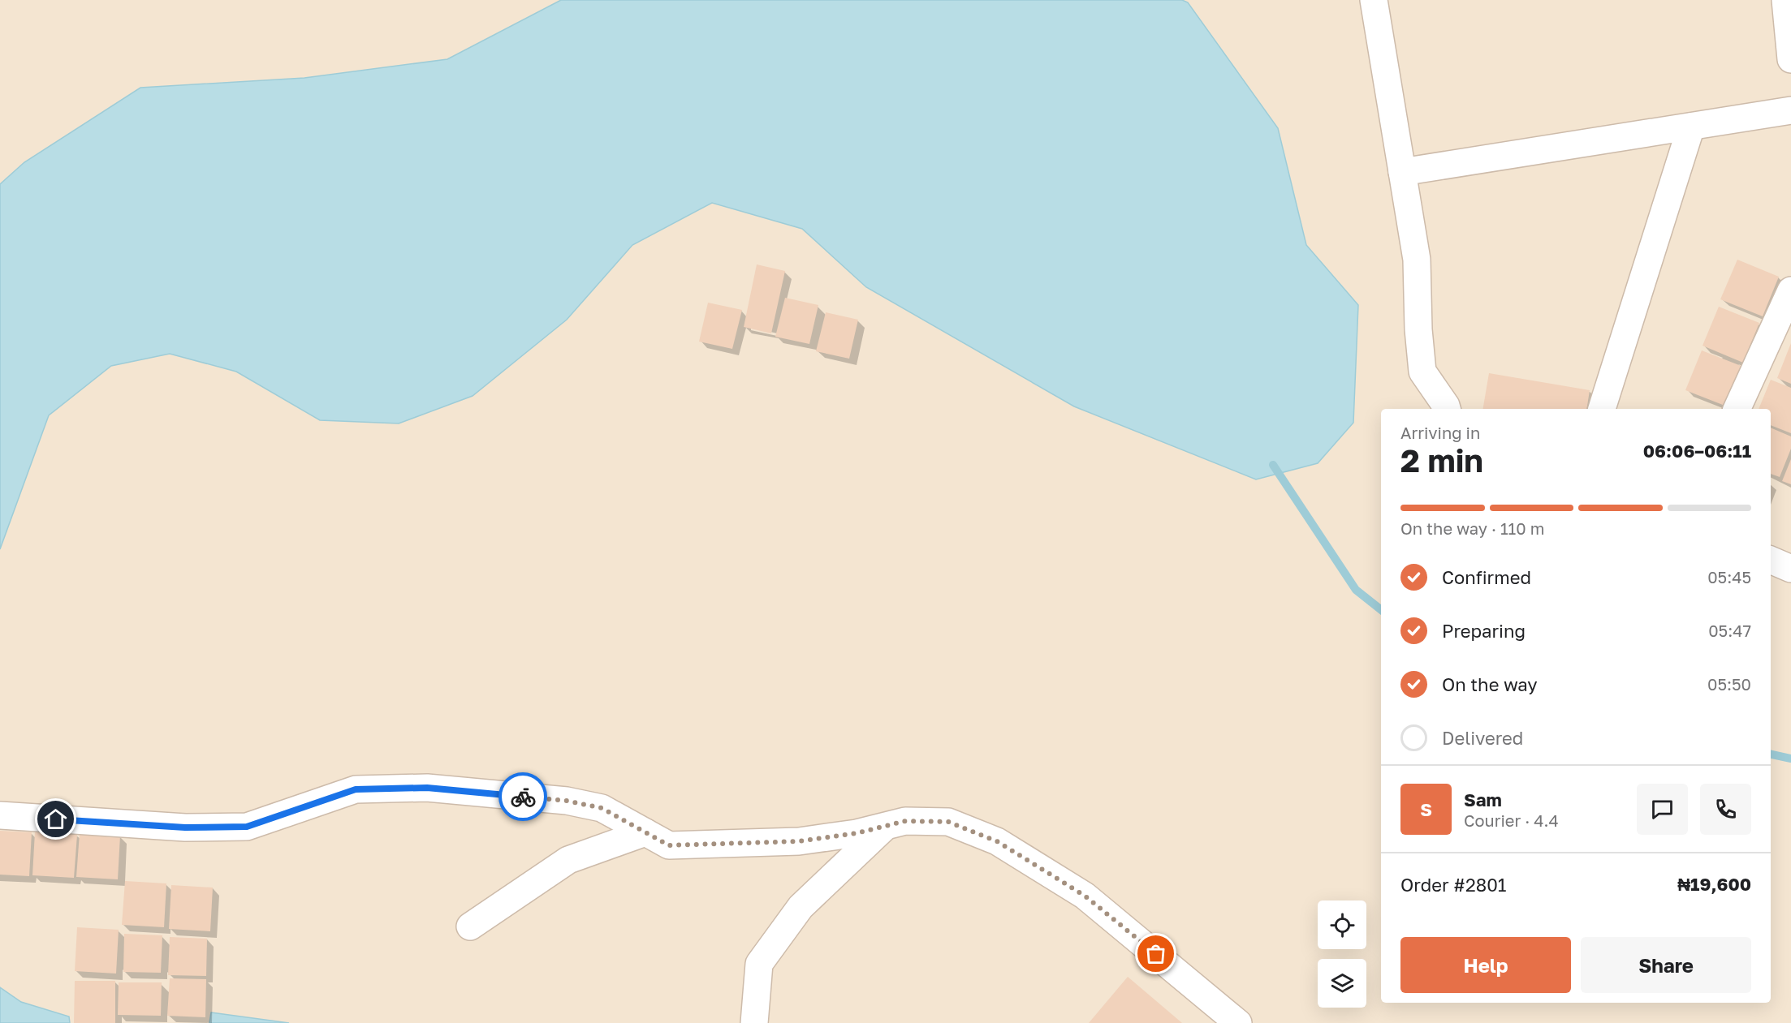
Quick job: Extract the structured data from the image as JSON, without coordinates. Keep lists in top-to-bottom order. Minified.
{"page":{"heading":["2 min","Arriving in","06:06–06:11"],"panel":["Sam","Courier · 4.4","Order #2801","₦19,600"],"bar":"On the way · 110 m","list":[["Confirmed","05:45"],["Preparing","05:47"],["On the way","05:50"],"Delivered"],"round":"S","buttons":["Help","Share"]}}
